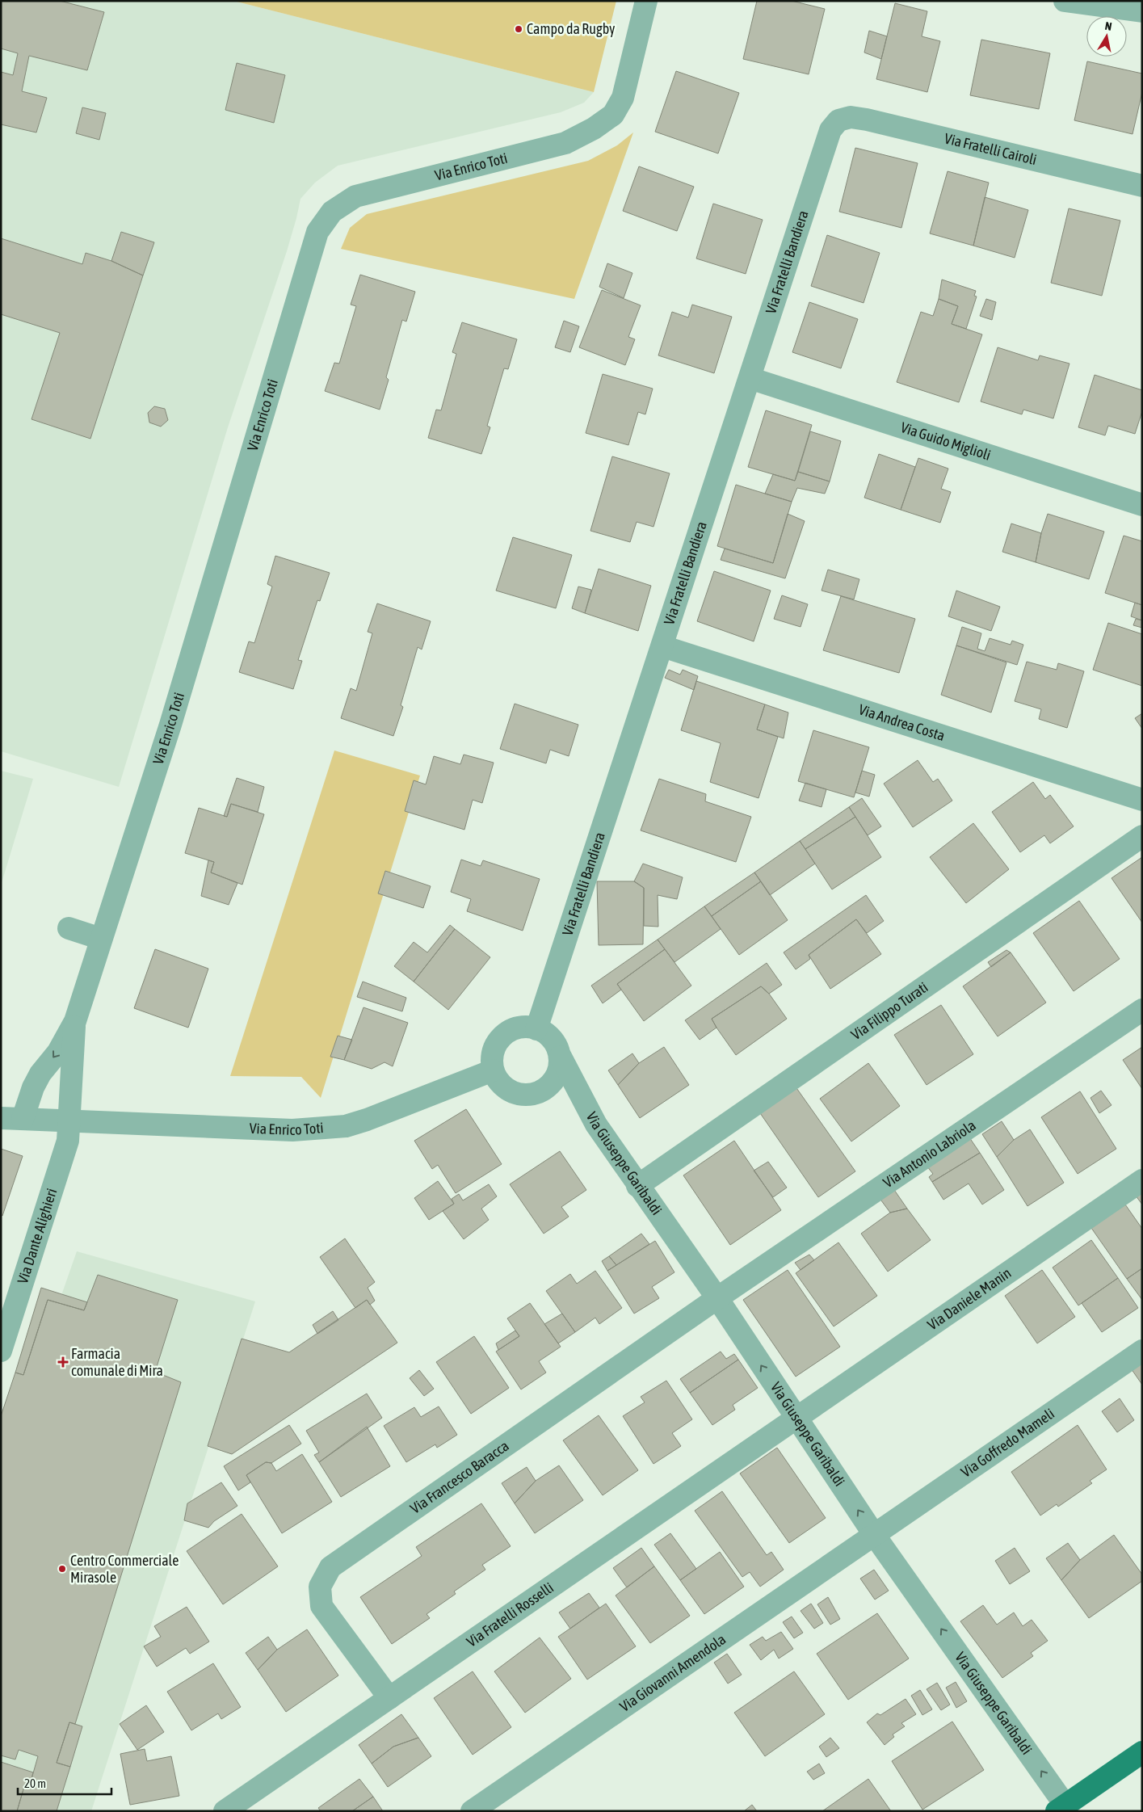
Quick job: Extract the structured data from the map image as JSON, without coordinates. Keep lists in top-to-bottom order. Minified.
{"streets":{"street":["Via Fratelli Cairoli","Via Enrico Toti","Via Fratelli Bandiera","Via Guido Miglioli","Via Andrea Costa","Via Filippo Turati","Via Antonio Labriola","Via Giuseppe Garibaldi","Via Dante Alighieri","Via Daniele Manin","Via Goffredo Mameli","Via Francesco Baracca","Via Fratelli Rosselli","Via Giovanni Amendola"]},"crossings":[["Via Fratelli Cairoli","Via Fratelli Bandiera"],["Via Enrico Toti","Via Fratelli Bandiera"],["Via Enrico Toti","Via Giuseppe Garibaldi"],["Via Enrico Toti","Via Dante Alighieri"],["Via Fratelli Bandiera","Via Guido Miglioli"],["Via Fratelli Bandiera","Via Andrea Costa"],["Via Fratelli Bandiera","Via Giuseppe Garibaldi"],["Via Filippo Turati","Via Giuseppe Garibaldi"],["Via Antonio Labriola","Via Giuseppe Garibaldi"],["Via Antonio Labriola","Via Francesco Baracca"],["Via Giuseppe Garibaldi","Via Daniele Manin"],["Via Giuseppe Garibaldi","Via Goffredo Mameli"],["Via Giuseppe Garibaldi","Via Francesco Baracca"],["Via Giuseppe Garibaldi","Via Fratelli Rosselli"],["Via Giuseppe Garibaldi","Via Giovanni Amendola"],["Via Daniele Manin","Via Fratelli Rosselli"],["Via Goffredo Mameli","Via Giovanni Amendola"],["Via Francesco Baracca","Via Fratelli Rosselli"]],"one_way":["Via Giuseppe Garibaldi"],"places":{"other":["Campo da Rugby","Centro Commerciale Mirasole"],"health":["Farmacia comunale di Mira"]},"scale_bar":"20 m","north":"top"}
